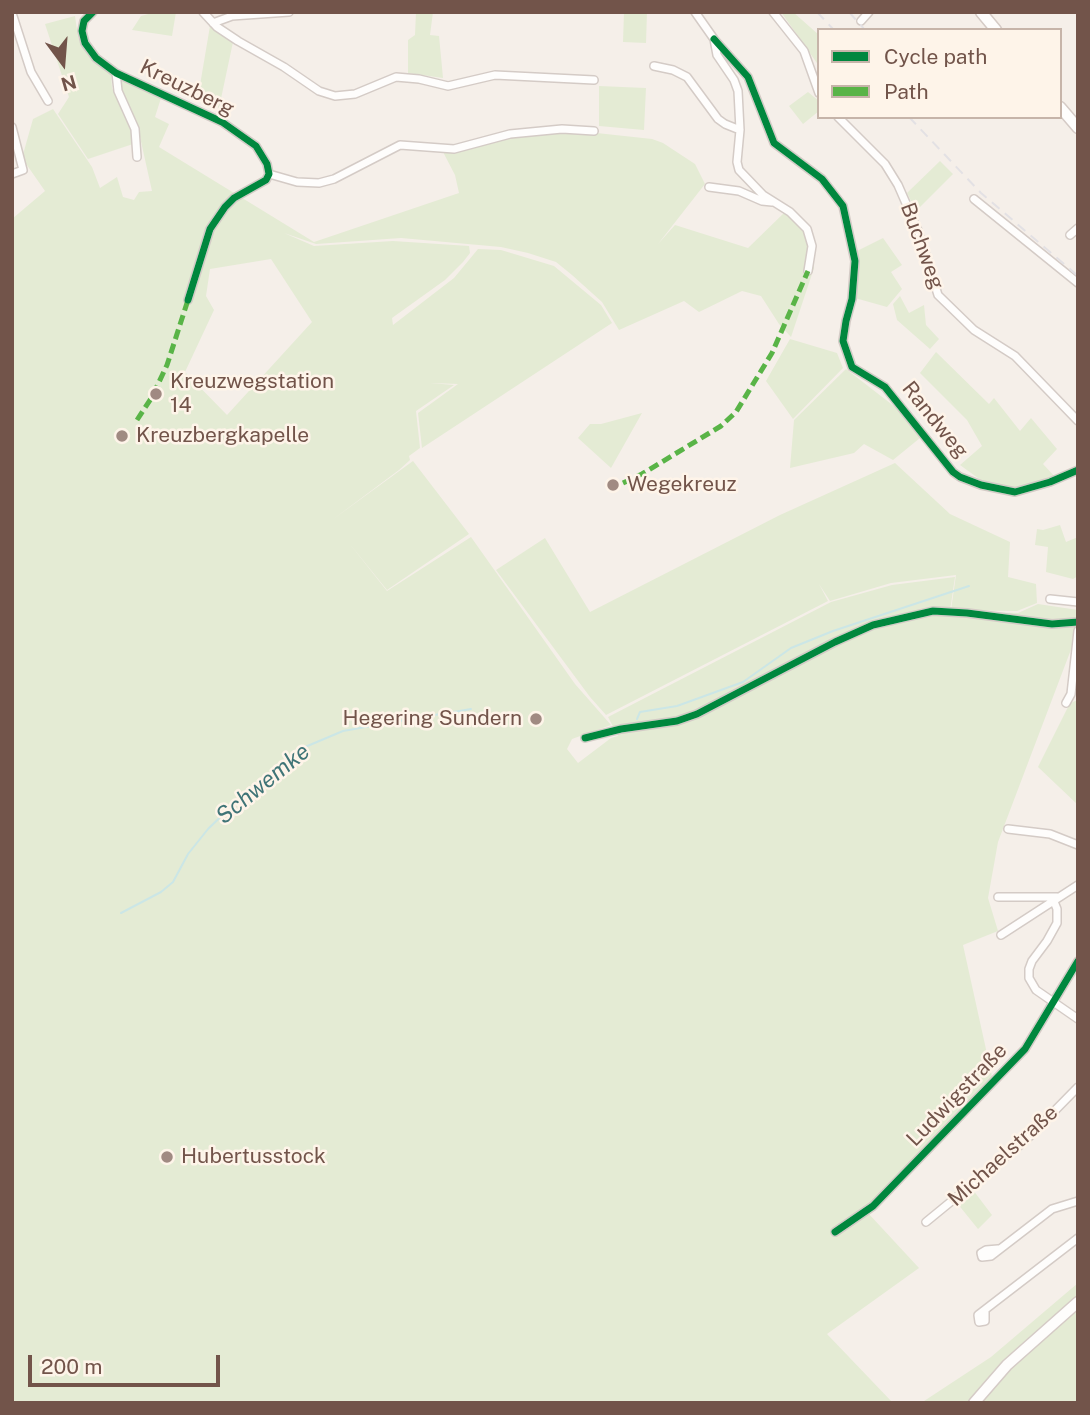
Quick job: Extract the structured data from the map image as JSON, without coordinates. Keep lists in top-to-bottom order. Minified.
{"streets":{"street":["Kreuzberg","Buchweg","Randweg","Ludwigstraße","Michaelstraße"]},"water":["Schwemke"],"places":["Kreuzwegstation 14","Kreuzbergkapelle","Wegekreuz","Hegering Sundern","Hubertusstock"],"legend":["Cycle path","Path"],"scale_bar":"200 m","north":"bottom"}
